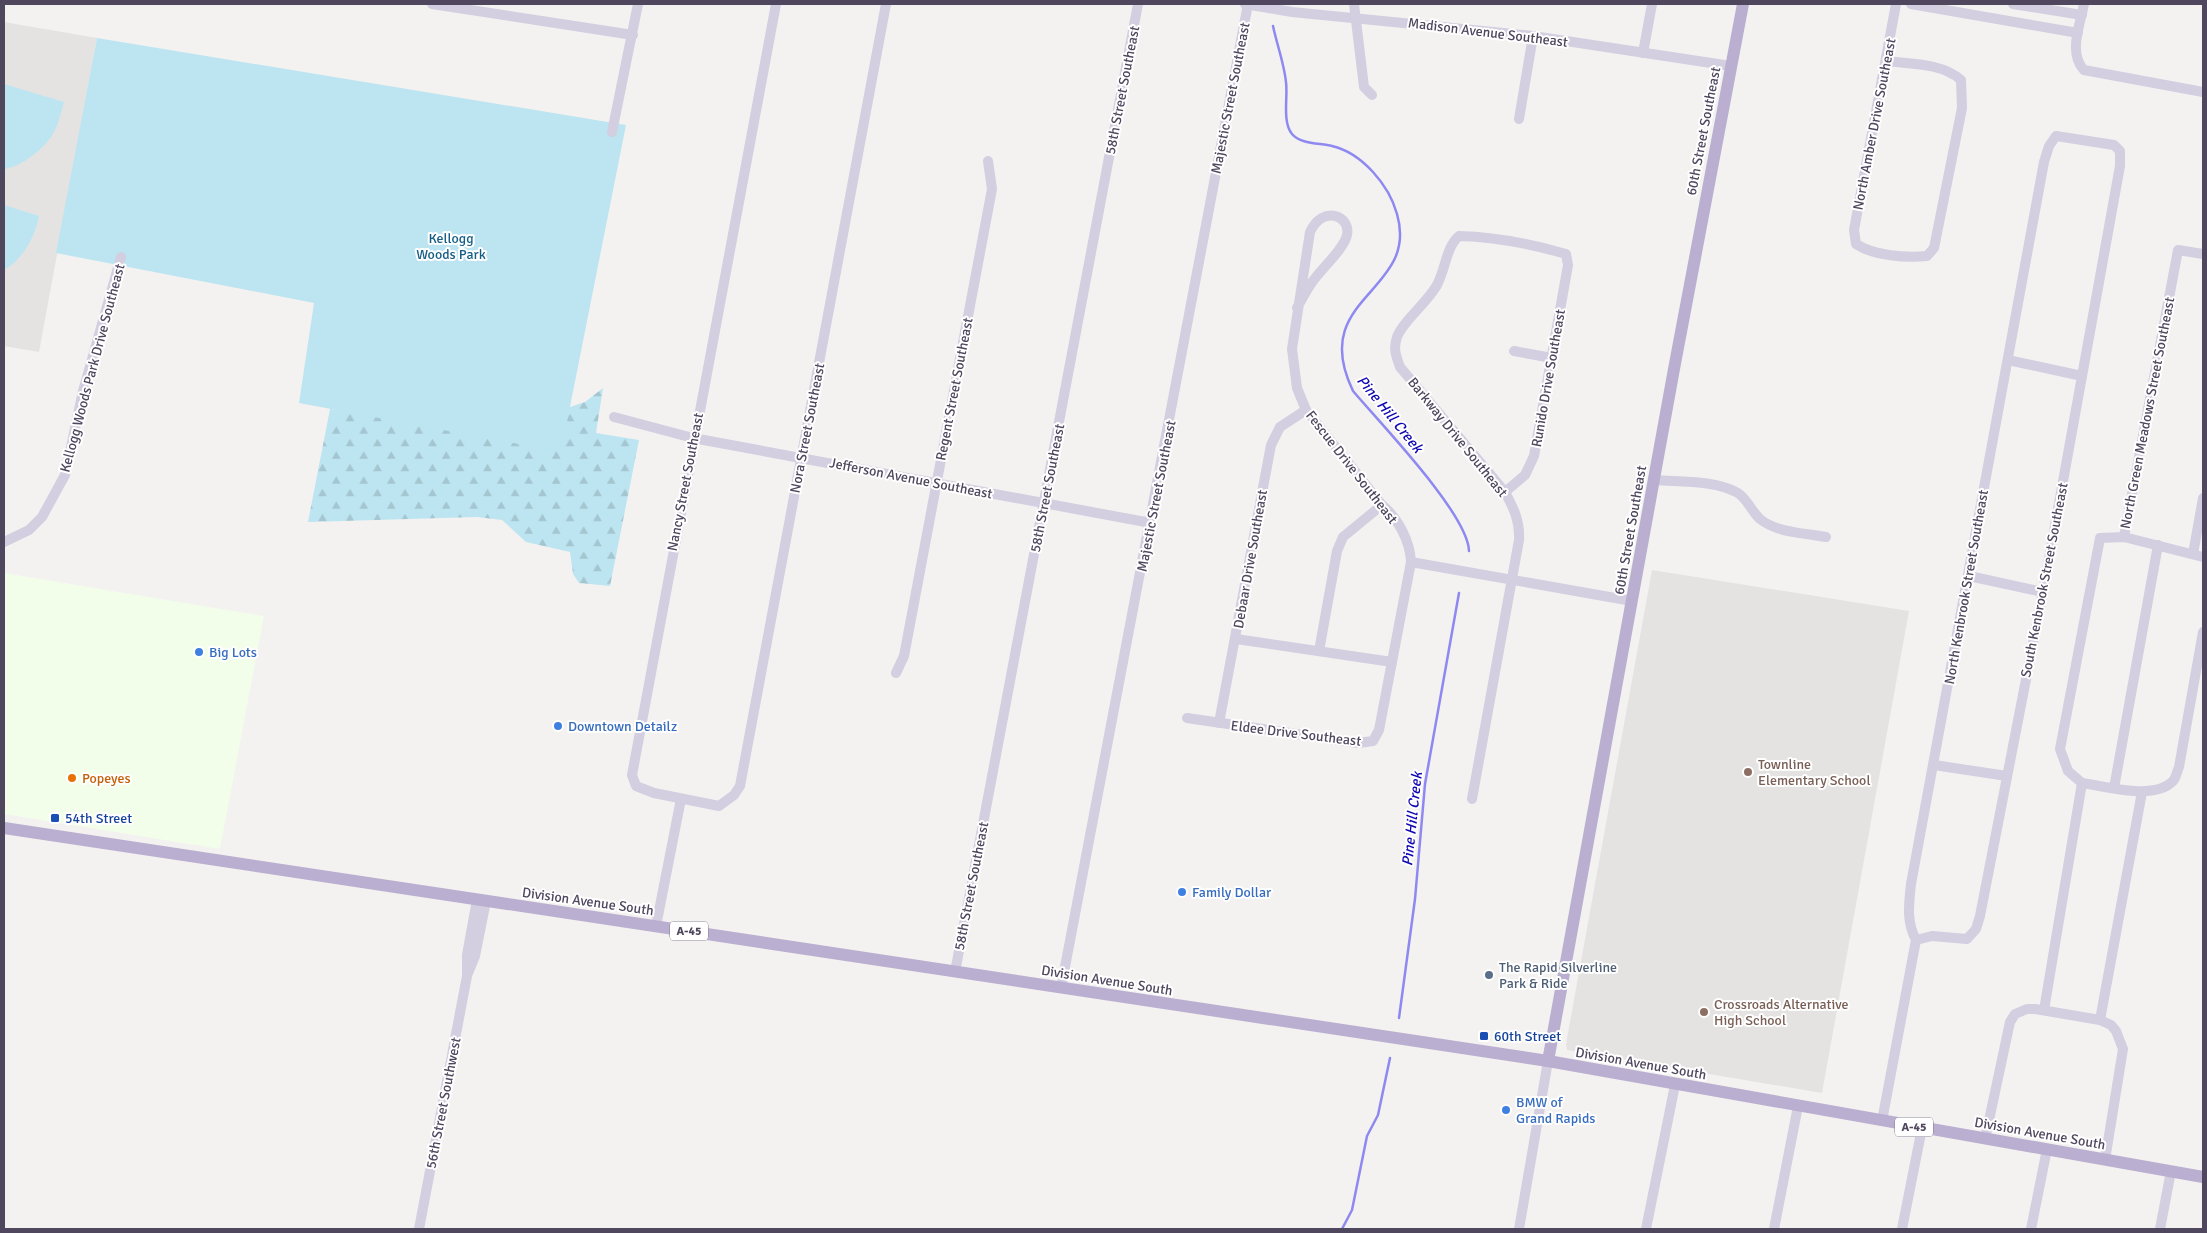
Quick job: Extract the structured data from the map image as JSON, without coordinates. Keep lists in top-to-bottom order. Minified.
{"streets":{"main road":["60th Street Southeast","Division Avenue South","A-45"],"street":["Madison Avenue Southeast","58th Street Southeast","Majestic Street Southeast","North Amber Drive Southeast","Kellogg Woods Park Drive Southeast","Runido Drive Southeast","Regent Street Southeast","North Green Meadows Street Southeast","Nora Street Southeast","Barkway Drive Southeast","Fescue Drive Southeast","Jefferson Avenue Southeast","Nancy Street Southeast","Debaar Drive Southeast","South Kenbrook Street Southeast","North Kenbrook Street Southeast","Eldee Drive Southeast","56th Street Southwest"]},"crossings":[["Madison Avenue Southeast","Majestic Street Southeast"],["Madison Avenue Southeast","60th Street Southeast"],["58th Street Southeast","Jefferson Avenue Southeast"],["58th Street Southeast","Division Avenue South"],["Majestic Street Southeast","Jefferson Avenue Southeast"],["Majestic Street Southeast","Division Avenue South"],["60th Street Southeast","Division Avenue South"],["Runido Drive Southeast","Barkway Drive Southeast"],["Regent Street Southeast","Jefferson Avenue Southeast"],["Nora Street Southeast","Jefferson Avenue Southeast"],["Nora Street Southeast","Nancy Street Southeast"],["Fescue Drive Southeast","Debaar Drive Southeast"],["Fescue Drive Southeast","Eldee Drive Southeast"],["Jefferson Avenue Southeast","Nancy Street Southeast"],["Debaar Drive Southeast","Eldee Drive Southeast"],["South Kenbrook Street Southeast","North Kenbrook Street Southeast"],["North Kenbrook Street Southeast","Division Avenue South"],["Division Avenue South","56th Street Southwest"]],"water":["Pine Hill Creek"],"parks":["Kellogg Woods Park"],"places":{"other":["Big Lots","Downtown Detailz","Townline Elementary School","Popeyes","Family Dollar","The Rapid Silverline Park & Ride","Crossroads Alternative High School","BMW of Grand Rapids"],"transit":["54th Street","60th Street"]}}
